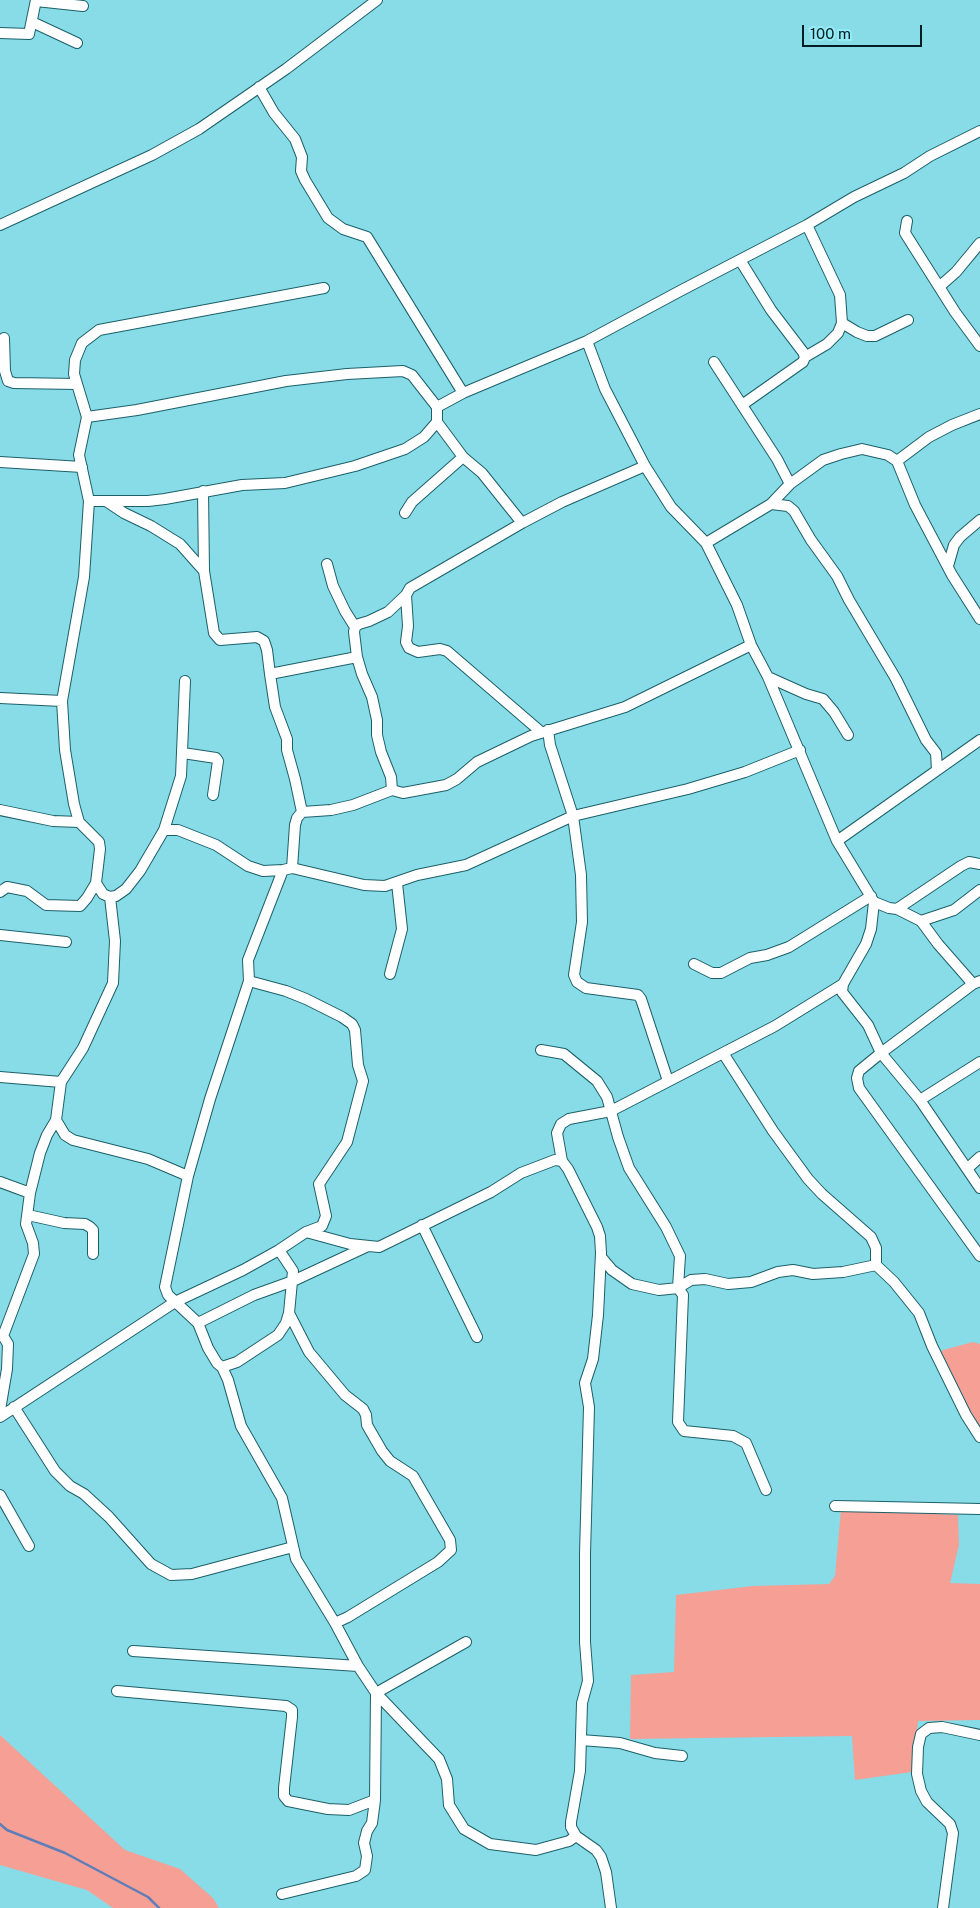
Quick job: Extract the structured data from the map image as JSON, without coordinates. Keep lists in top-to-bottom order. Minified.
{"scale_bar":"100 m"}
